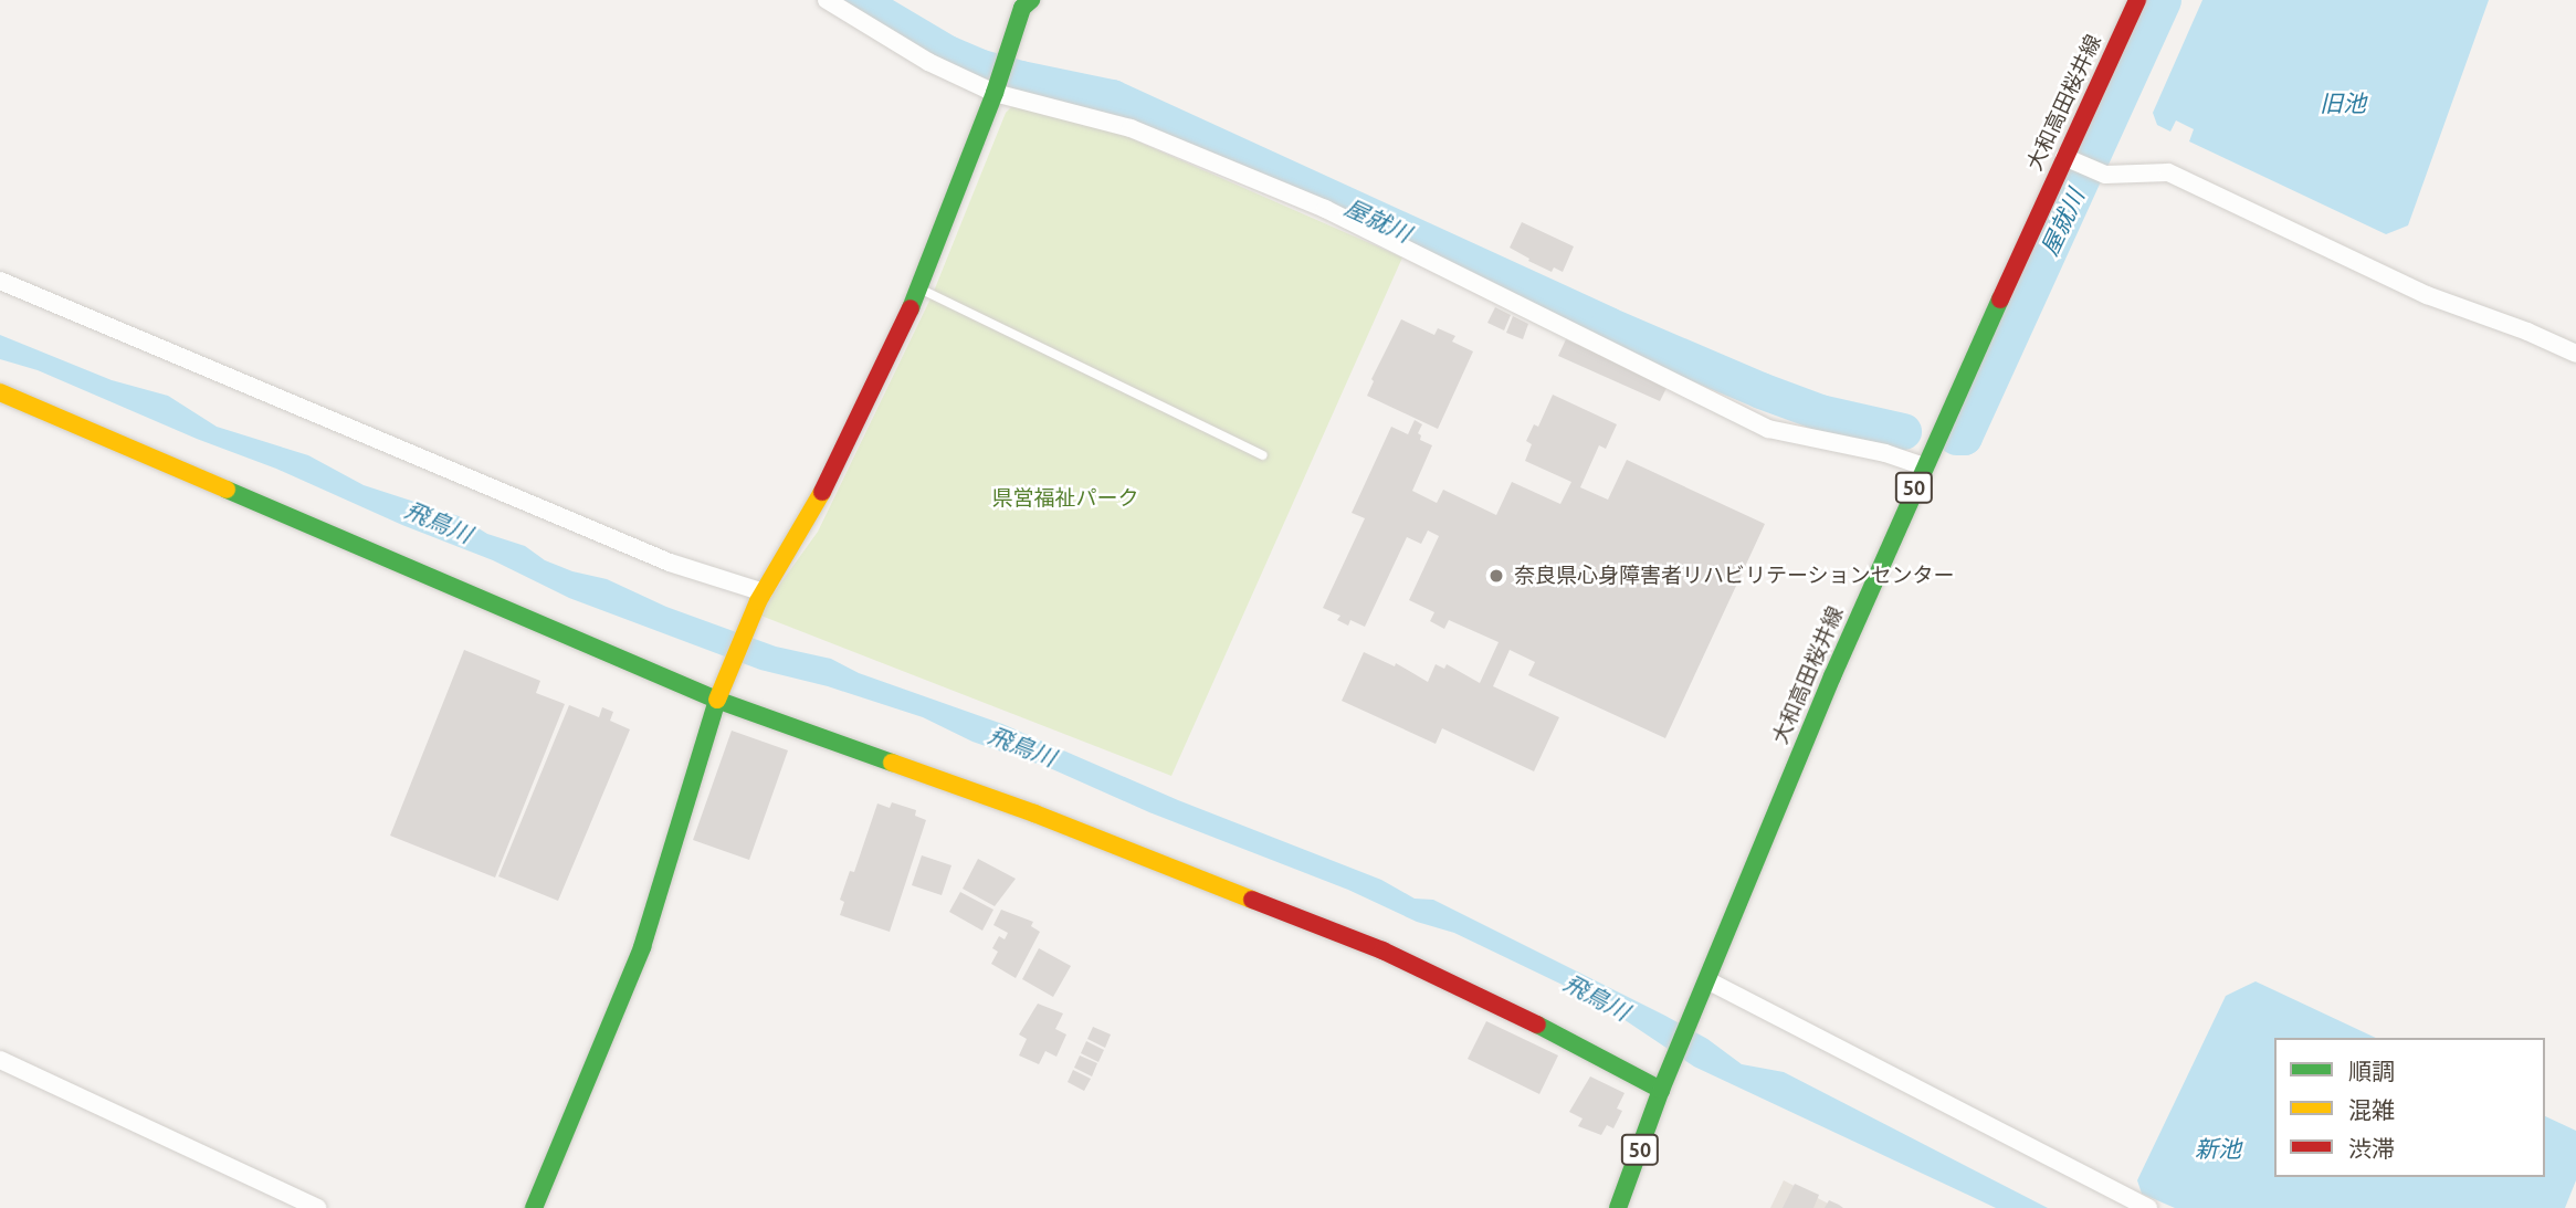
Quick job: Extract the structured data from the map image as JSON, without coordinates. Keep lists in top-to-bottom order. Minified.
{"streets":{"street":["大和高田桜井線","50"]},"water":["旧池","屋就川","飛鳥川","新池"],"parks":["県営福祉パーク"],"places":["奈良県心身障害者リハビリテーションセンター"],"legend":["順調","混雑","渋滞"]}
